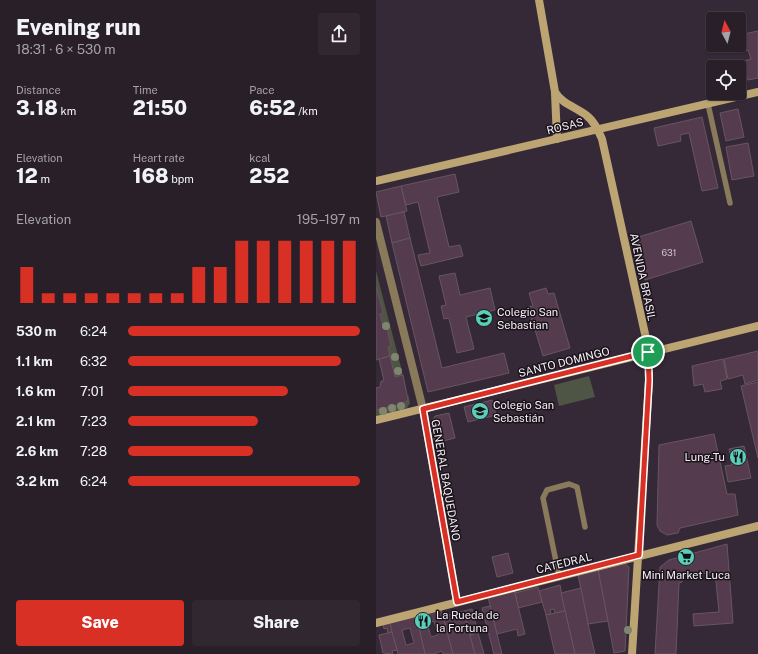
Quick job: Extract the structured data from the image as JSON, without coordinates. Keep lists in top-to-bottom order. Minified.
{"streets":{"main road":["ROSAS","AVENIDA BRASIL","SANTO DOMINGO","CATEDRAL"],"street":["GENERAL BAQUEDANO"]},"crossings":[["ROSAS","AVENIDA BRASIL"],["AVENIDA BRASIL","SANTO DOMINGO"],["AVENIDA BRASIL","CATEDRAL"],["SANTO DOMINGO","GENERAL BAQUEDANO"],["GENERAL BAQUEDANO","CATEDRAL"]],"places":{"school or university":["Colegio San Sebastian","Colegio San Sebastián"],"restaurant":["Lung-Tu","La Rueda de la Fortuna"],"supermarket":["Mini Market Luca"]},"house_numbers":["631"],"north":"top","page":{"heading":["Evening run","18:31 · 6 × 530 m"],"stats":[["Distance","3.18 km"],["Time","21:50"],["Pace","6:52 /km"],["Elevation","12 m"],["Heart rate","168 bpm"],["kcal","252"]],"chart":["Elevation","195–197 m"],"list":[{"name":"530 m","note":"6:24"},{"name":"1.1 km","note":"6:32"},{"name":"1.6 km","note":"7:01"},{"name":"2.1 km","note":"7:23"},{"name":"2.6 km","note":"7:28"},{"name":"3.2 km","note":"6:24"}],"buttons":["Save","Share"]}}
